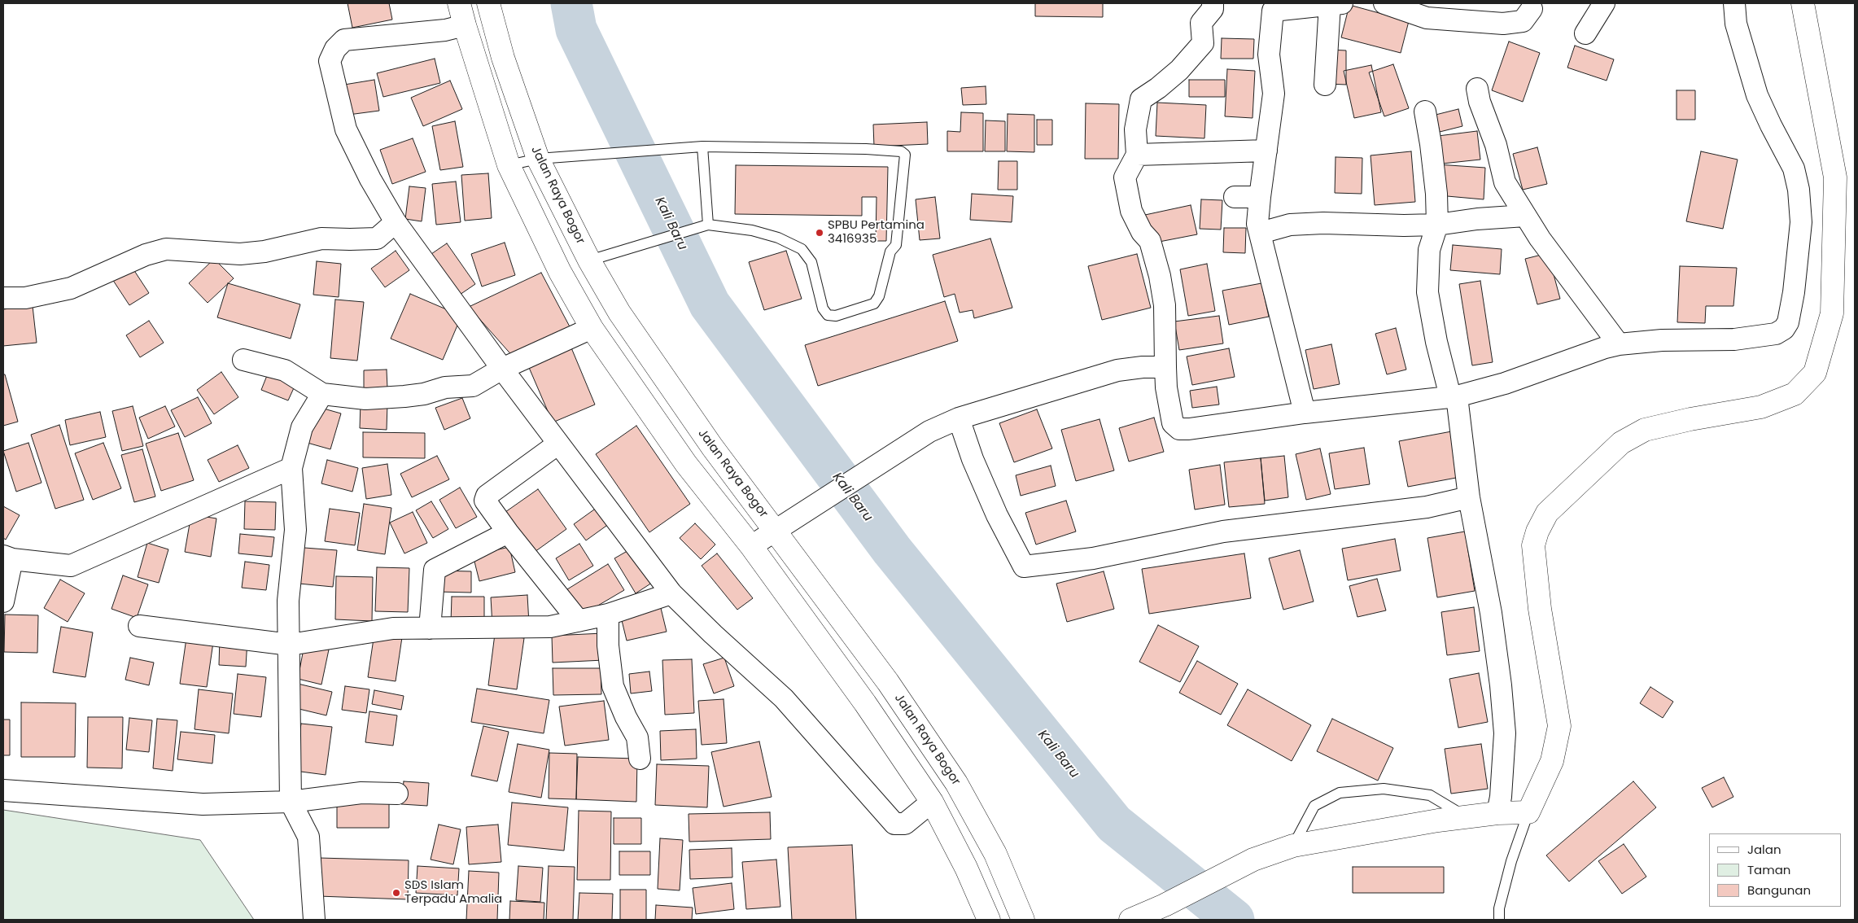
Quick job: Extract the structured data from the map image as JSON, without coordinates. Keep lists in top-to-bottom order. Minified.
{"streets":{"main road":["Jalan Raya Bogor"]},"water":["Kali Baru"],"places":["SPBU Pertamina 3416935","SDS Islam Terpadu Amalia"],"legend":["Jalan","Taman","Bangunan"]}
